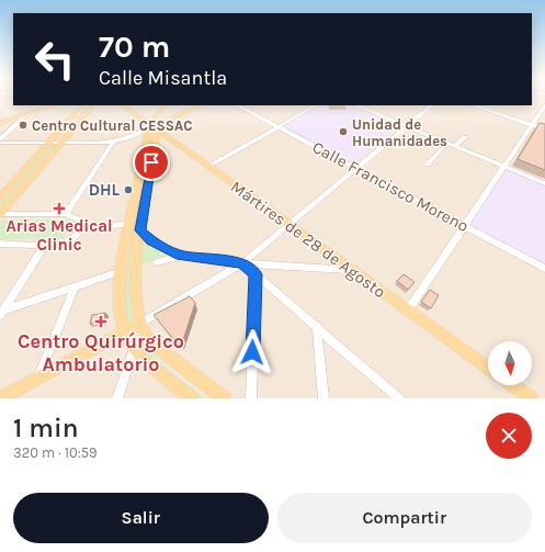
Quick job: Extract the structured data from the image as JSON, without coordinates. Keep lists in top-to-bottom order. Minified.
{"streets":{"main road":["Mártires de 28 de Agosto"],"street":["Calle Francisco Moreno"]},"places":{"other":["Centro Cultural CESSAC","Unidad de Humanidades","DHL"],"health":["Arias Medical Clinic","Centro Quirúrgico Ambulatorio"]},"north":"bottom","page":{"turn":["70 m","Calle Misantla"],"heading":["1 min","320 m · 10:59"],"buttons":["Salir","Compartir"]}}
